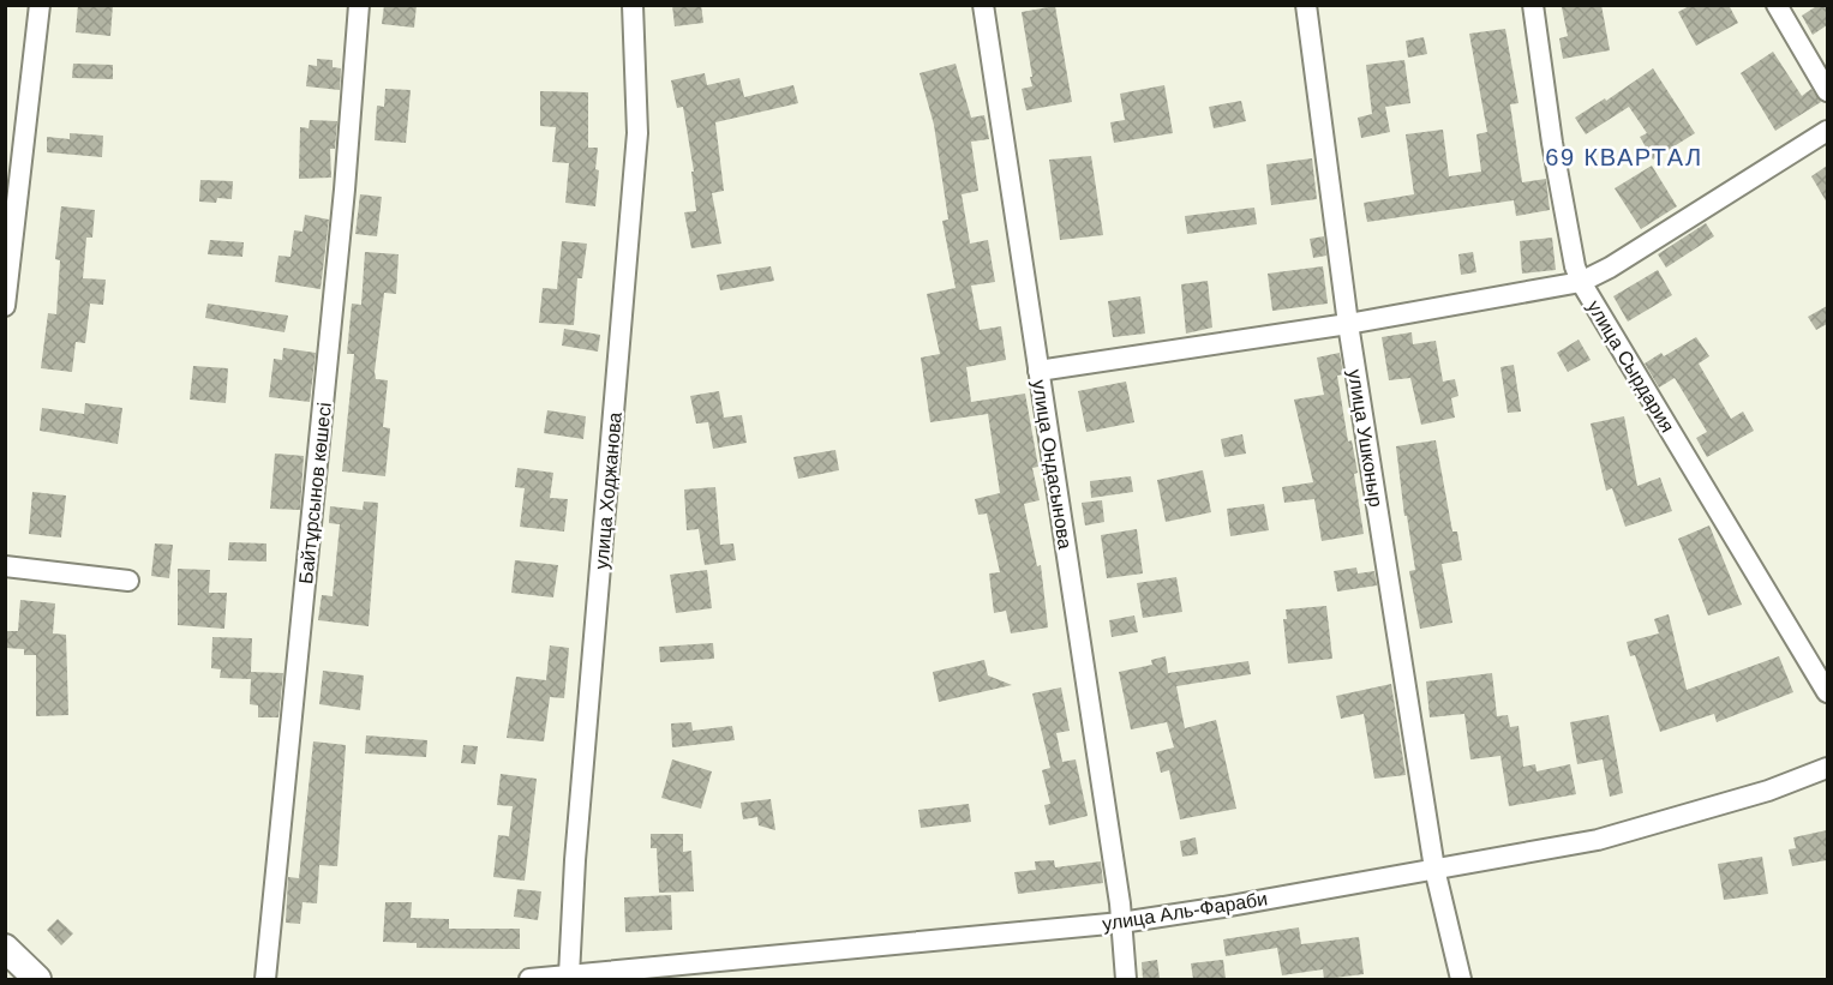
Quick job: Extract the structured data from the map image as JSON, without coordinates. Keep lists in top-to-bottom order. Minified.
{"streets":{"street":["улица Сырдария","улица Ушконыр","улица Ондасынова","улица Ходжанова","Байтұрсынов көшесі","улица Аль-Фараби"]},"crossings":[["улица Ушконыр","улица Аль-Фараби"],["улица Ондасынова","улица Аль-Фараби"],["улица Ходжанова","улица Аль-Фараби"]],"districts":["69 КВАРТАЛ"]}
